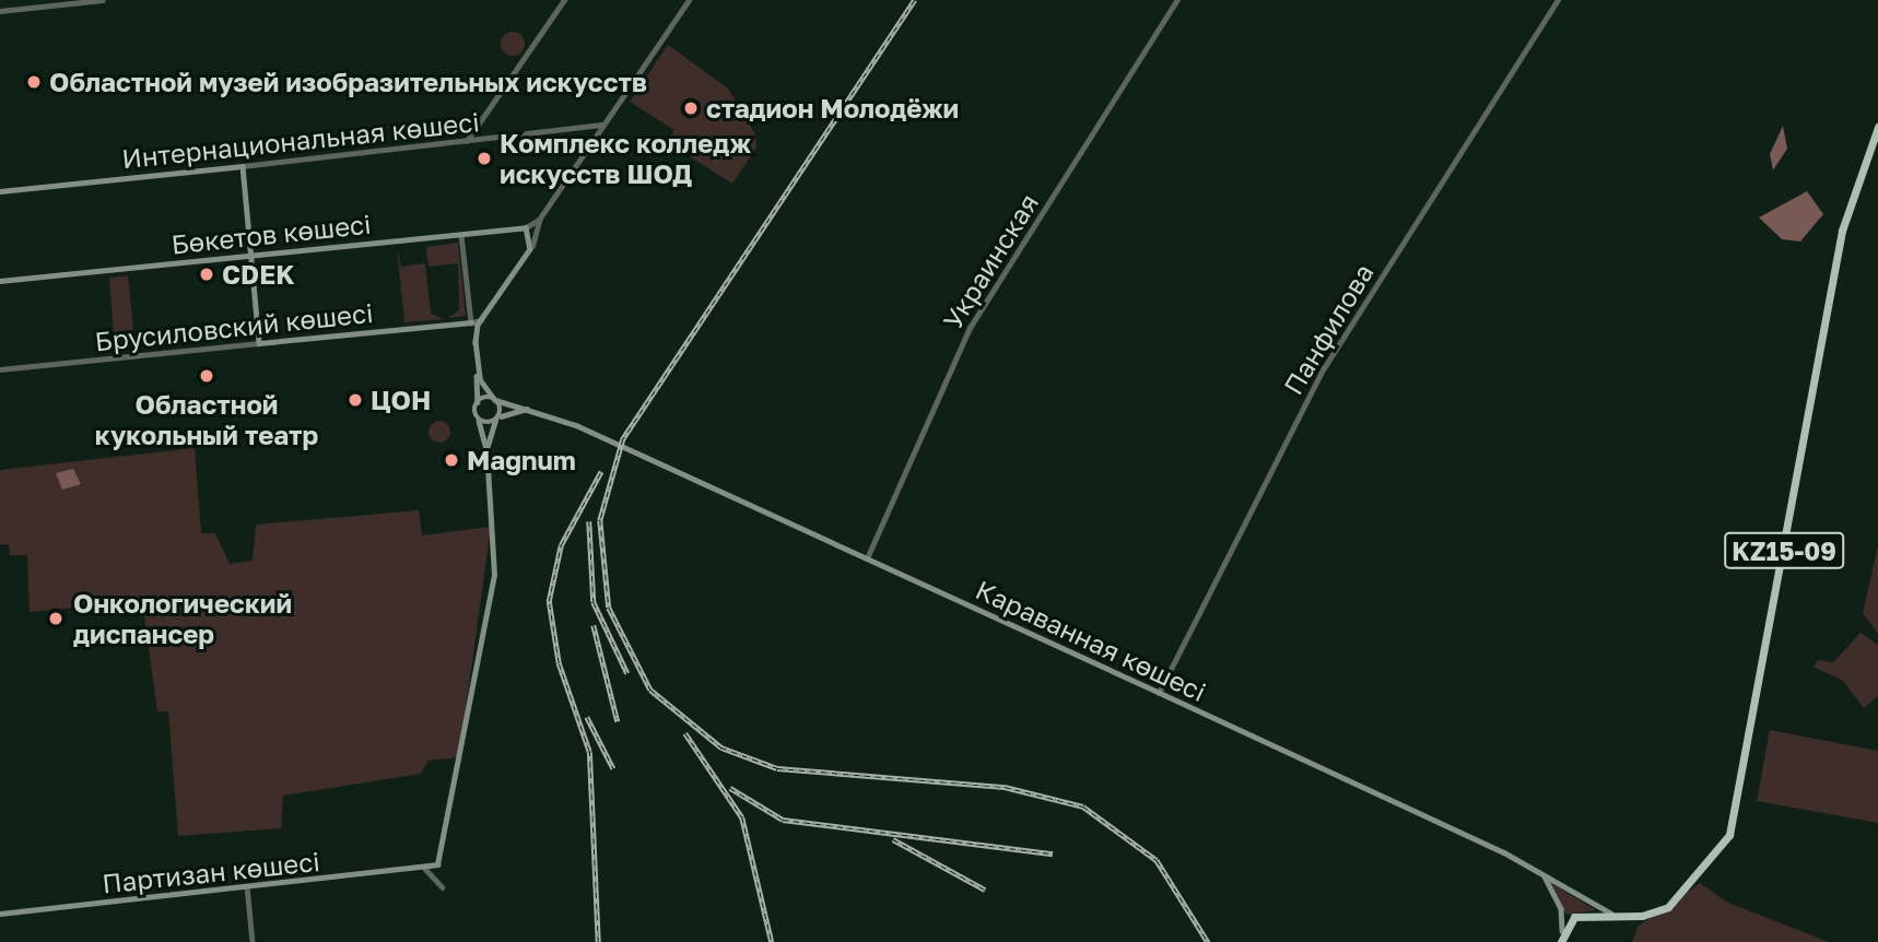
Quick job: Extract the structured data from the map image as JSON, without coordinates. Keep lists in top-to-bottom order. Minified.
{"streets":{"highway":["KZ15-09"],"main road":["Интернациональная көшесі","Бөкетов көшесі","Брусиловский көшесі","Караванная көшесі","Партизан көшесі"],"street":["Украинская","Панфилова"]},"crossings":[["Украинская","Караванная көшесі"],["Панфилова","Караванная көшесі"],["KZ15-09","Караванная көшесі"]],"places":["Областной музей изобразительных искусств","стадион Молодёжи","Комплекс колледж искусств ШОД","CDEK","Областной кукольный театр","ЦОН","Magnum","Онкологический диспансер"]}
